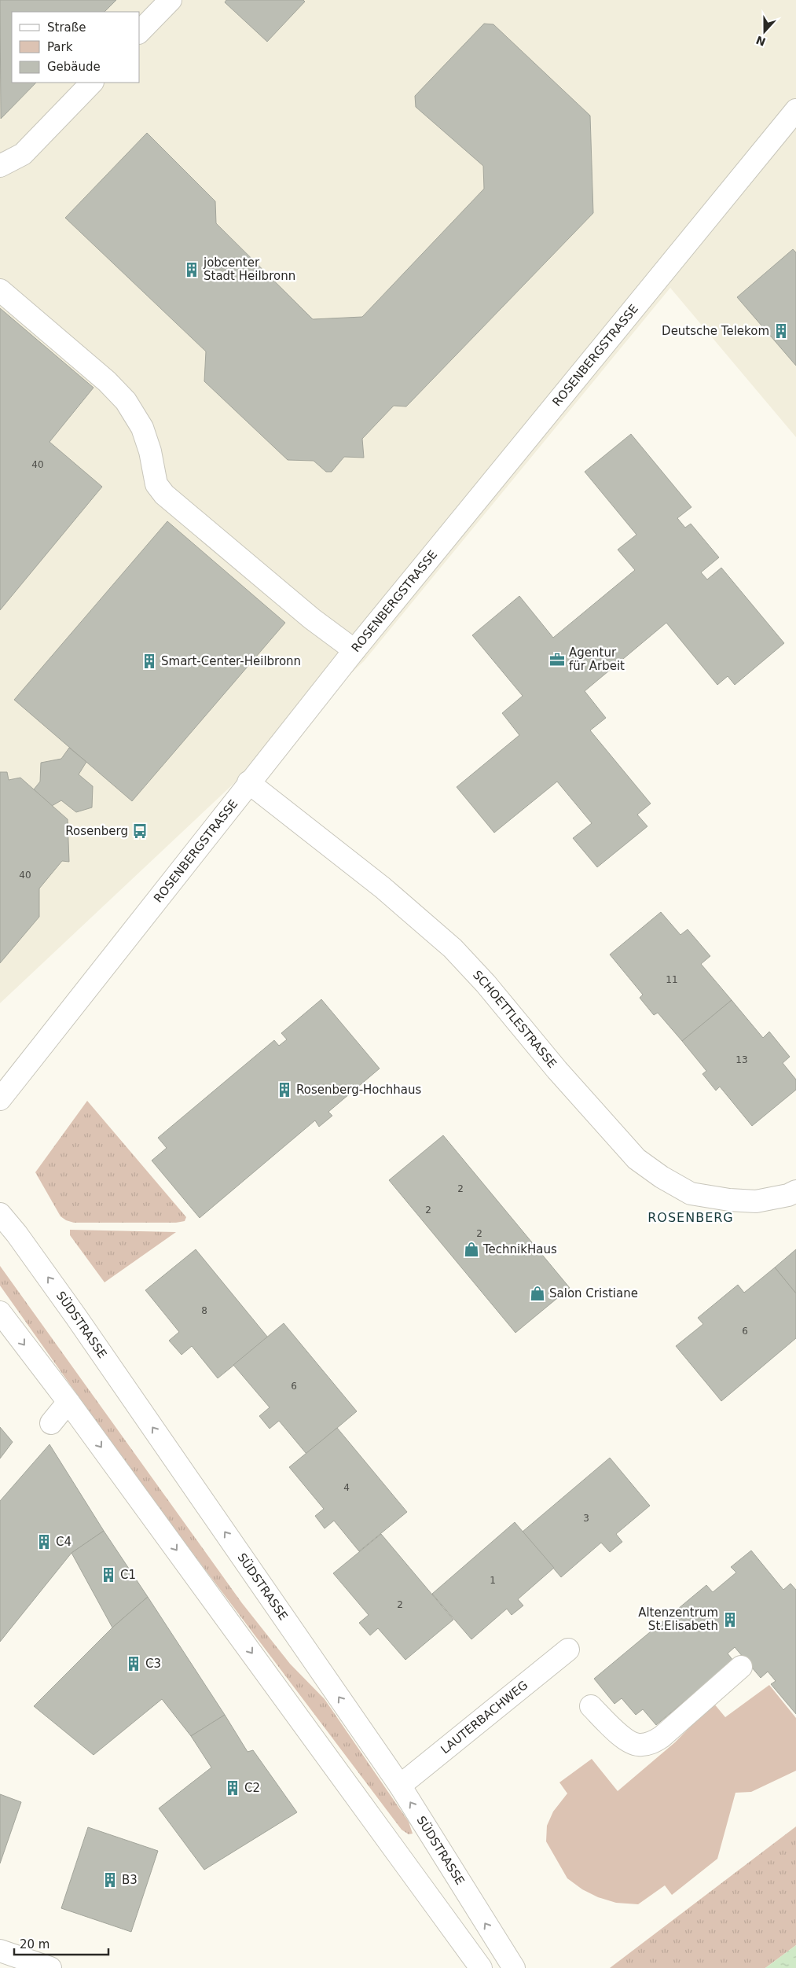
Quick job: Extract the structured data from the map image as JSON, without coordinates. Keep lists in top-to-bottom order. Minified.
{"streets":{"street":["ROSENBERGSTRASSE","SCHOETTLESTRASSE","SÜDSTRASSE","LAUTERBACHWEG"]},"crossings":[["ROSENBERGSTRASSE","SCHOETTLESTRASSE"],["SÜDSTRASSE","LAUTERBACHWEG"]],"districts":["ROSENBERG"],"places":{"building":["jobcenter Stadt Heilbronn","Deutsche Telekom","Smart-Center-Heilbronn","Rosenberg-Hochhaus","C4","C1","Altenzentrum St.Elisabeth","C3","C2","B3"],"office":["Agentur für Arbeit"],"bus stop":["Rosenberg"],"shop":["TechnikHaus","Salon Cristiane"]},"house_numbers":["40","40","11","13","2","2","2","8","6","6","4","3","1","2"],"legend":["Straße","Park","Gebäude"],"scale_bar":"20 m","north":"bottom"}
